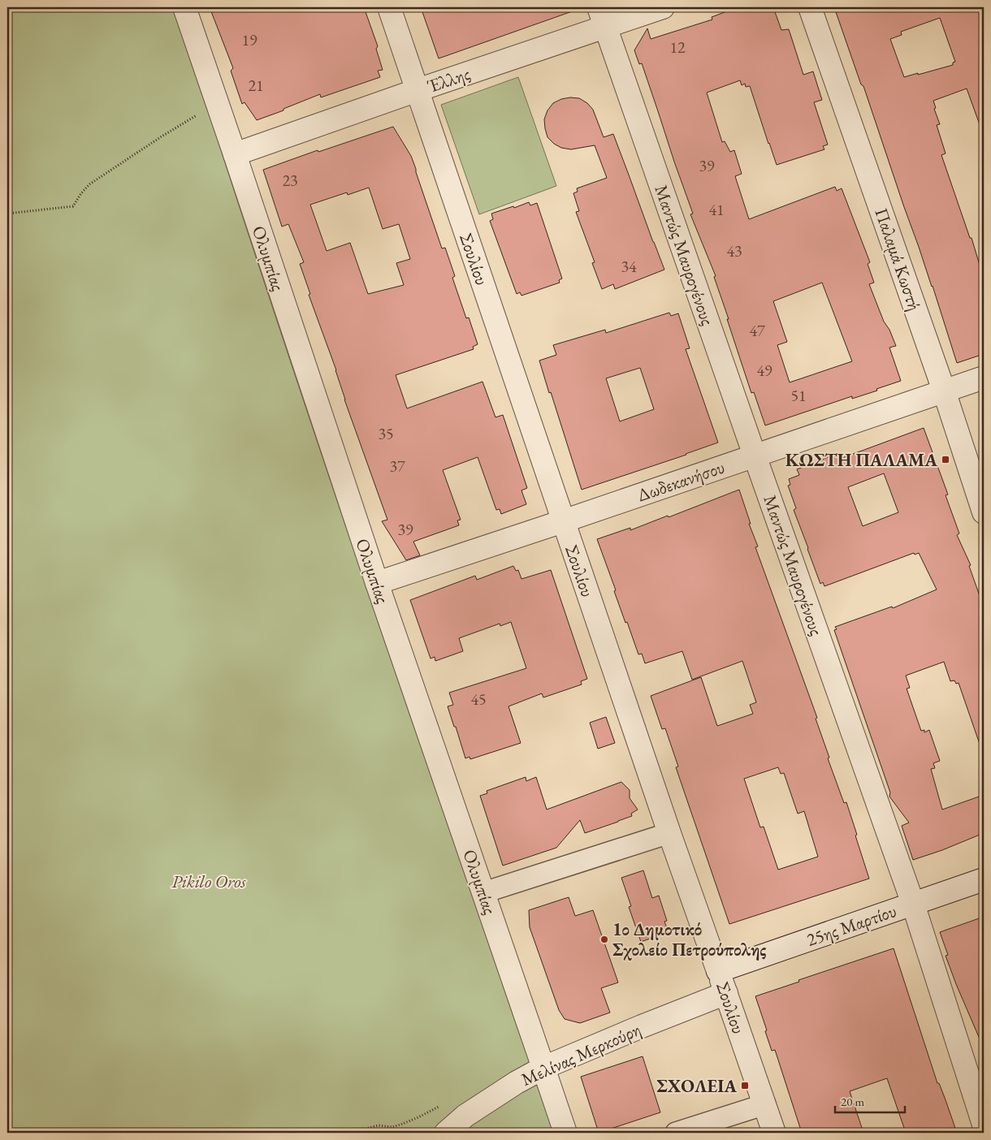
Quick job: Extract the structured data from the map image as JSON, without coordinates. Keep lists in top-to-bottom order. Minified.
{"streets":{"street":["Έλλης","Μαντώς Μαυρογένους","Ολυμπίας","Σουλίου","Παλαμά Κωστή","Δωδεκανήσου","25ης Μαρτίου","Μελίνας Μερκούρη"]},"crossings":[["Έλλης","Μαντώς Μαυρογένους"],["Έλλης","Ολυμπίας"],["Έλλης","Σουλίου"],["Μαντώς Μαυρογένους","Δωδεκανήσου"],["Μαντώς Μαυρογένους","25ης Μαρτίου"],["Ολυμπίας","Δωδεκανήσου"],["Ολυμπίας","Μελίνας Μερκούρη"],["Σουλίου","Δωδεκανήσου"],["Σουλίου","25ης Μαρτίου"],["Σουλίου","Μελίνας Μερκούρη"],["Παλαμά Κωστή","Δωδεκανήσου"]],"parks":["Pikilo Oros"],"places":{"transit":["ΚΩΣΤΗ ΠΑΛΑΜΑ","ΣΧΟΛΕΙΑ"],"other":["1ο Δημοτικό Σχολείο Πετρούπολης"]},"house_numbers":["19","12","21","39","23","41","43","34","47","49","51","35","37","39","45"],"scale_bar":"20 m"}
